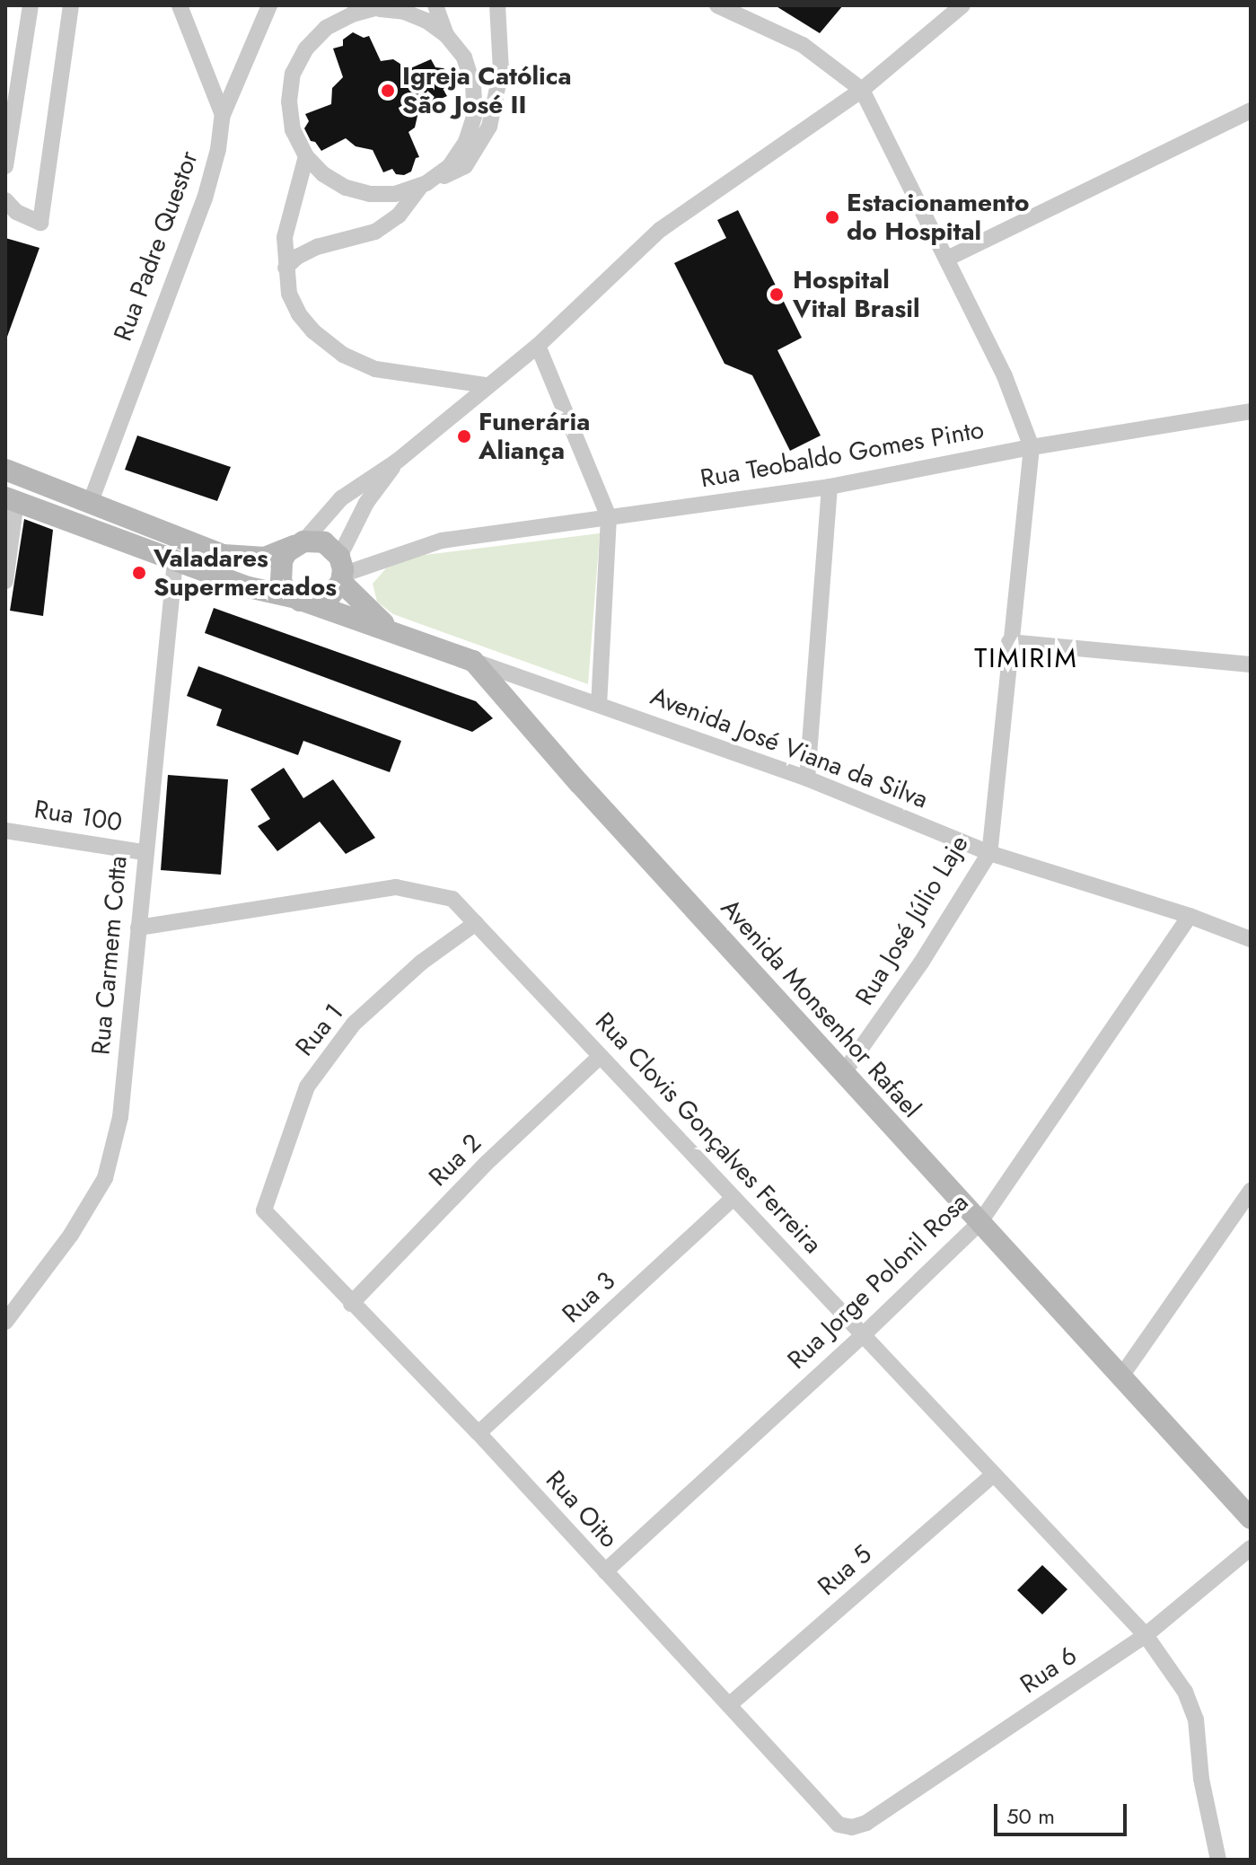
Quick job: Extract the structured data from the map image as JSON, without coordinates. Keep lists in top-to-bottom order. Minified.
{"streets":{"main road":["Avenida Monsenhor Rafael"],"street":["Rua Padre Questor","Rua Teobaldo Gomes Pinto","Avenida José Viana da Silva","Rua 100","Rua José Júlio Laje","Rua Carmem Cotta","Rua 1","Rua Clovis Gonçalves Ferreira","Rua 2","Rua Jorge Polonil Rosa","Rua 3","Rua Oito","Rua 5","Rua 6"]},"crossings":[["Rua Teobaldo Gomes Pinto","Rua José Júlio Laje"],["Rua Teobaldo Gomes Pinto","Avenida Monsenhor Rafael"],["Avenida José Viana da Silva","Rua José Júlio Laje"],["Avenida José Viana da Silva","Avenida Monsenhor Rafael"],["Avenida José Viana da Silva","Rua Jorge Polonil Rosa"],["Rua 100","Rua Carmem Cotta"],["Rua José Júlio Laje","Avenida Monsenhor Rafael"],["Rua Carmem Cotta","Avenida Monsenhor Rafael"],["Rua Carmem Cotta","Rua Clovis Gonçalves Ferreira"],["Avenida Monsenhor Rafael","Rua Jorge Polonil Rosa"],["Rua 1","Rua Clovis Gonçalves Ferreira"],["Rua 1","Rua Oito"],["Rua Clovis Gonçalves Ferreira","Rua 2"],["Rua Clovis Gonçalves Ferreira","Rua Jorge Polonil Rosa"],["Rua Clovis Gonçalves Ferreira","Rua 3"],["Rua Clovis Gonçalves Ferreira","Rua 5"],["Rua Clovis Gonçalves Ferreira","Rua 6"],["Rua 2","Rua Oito"],["Rua Jorge Polonil Rosa","Rua Oito"],["Rua 3","Rua Oito"],["Rua Oito","Rua 5"],["Rua Oito","Rua 6"]],"districts":["TIMIRIM"],"places":["Igreja Católica São José II","Estacionamento do Hospital","Hospital Vital Brasil","Funerária Aliança","Valadares Supermercados"],"scale_bar":"50 m"}
